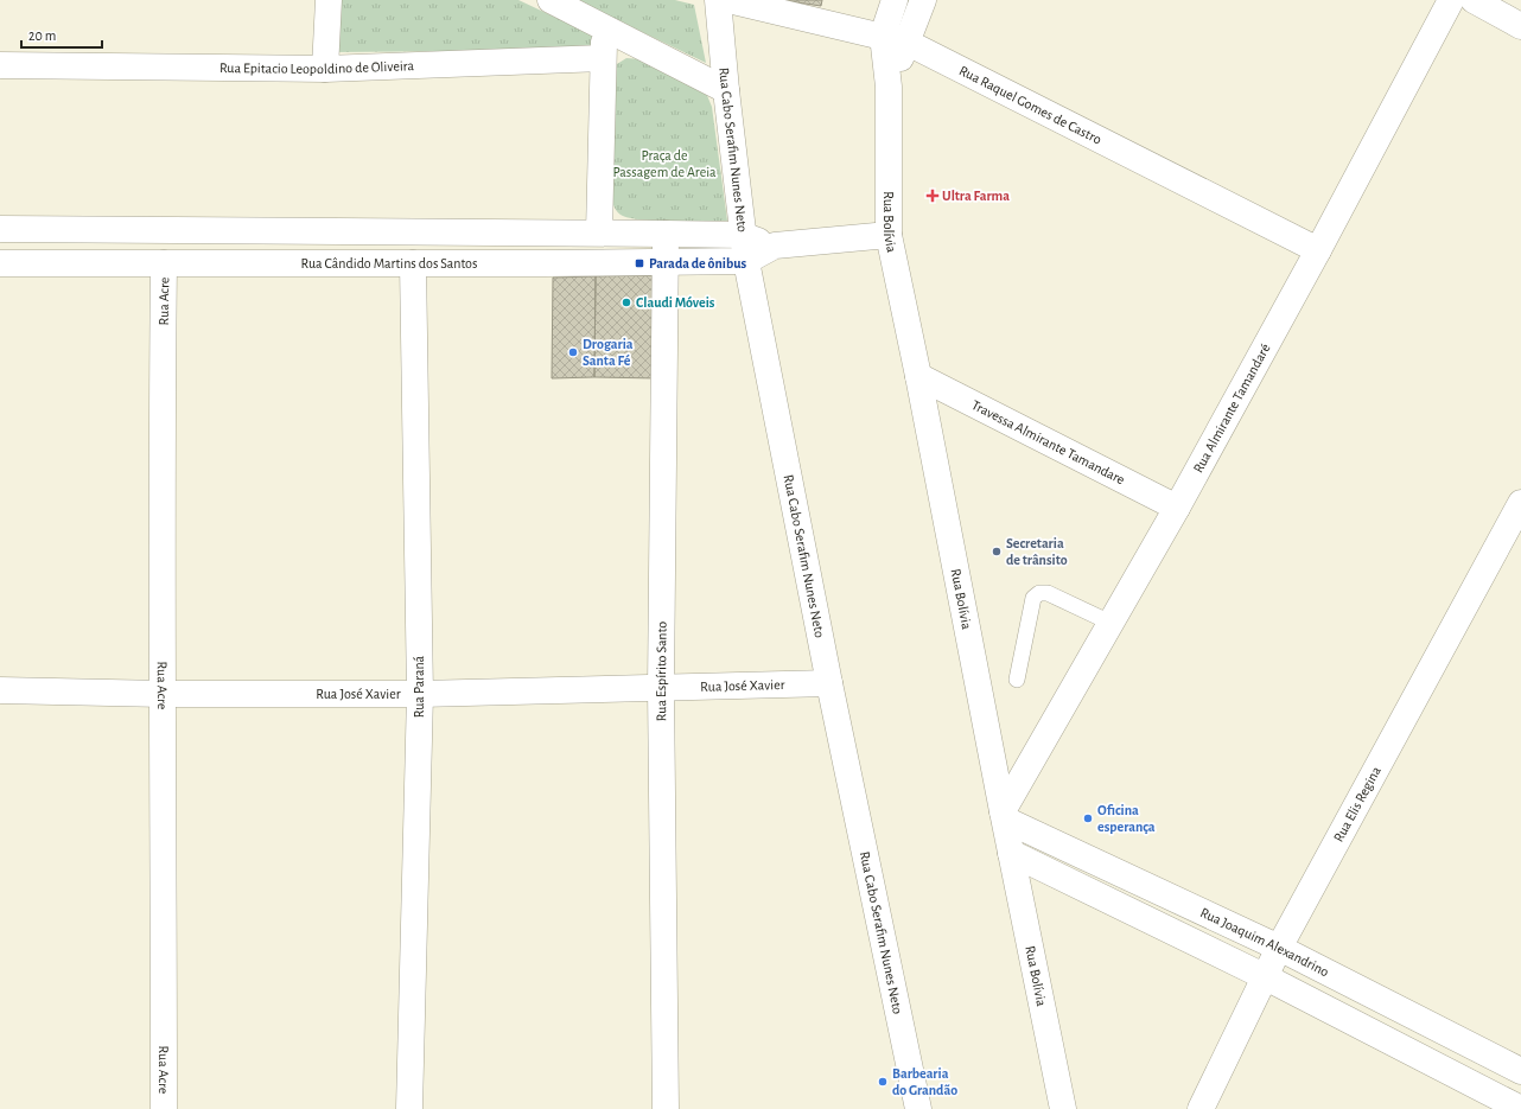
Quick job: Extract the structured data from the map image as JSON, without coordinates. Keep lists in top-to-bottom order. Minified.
{"streets":{"street":["Rua Epitacio Leopoldino de Oliveira","Rua Raquel Gomes de Castro","Rua Cabo Serafim Nunes Neto","Rua Bolívia","Rua Cândido Martins dos Santos","Rua Acre","Rua Almirante Tamandaré","Travessa Almirante Tamandare","Rua Espírito Santo","Rua José Xavier","Rua Paraná","Rua Elis Regina","Rua Joaquim Alexandrino"]},"crossings":[["Rua Raquel Gomes de Castro","Rua Bolívia"],["Rua Raquel Gomes de Castro","Rua Almirante Tamandaré"],["Rua Cabo Serafim Nunes Neto","Rua Cândido Martins dos Santos"],["Rua Cabo Serafim Nunes Neto","Rua José Xavier"],["Rua Bolívia","Rua Cândido Martins dos Santos"],["Rua Bolívia","Rua Almirante Tamandaré"],["Rua Bolívia","Travessa Almirante Tamandare"],["Rua Bolívia","Rua Joaquim Alexandrino"],["Rua Cândido Martins dos Santos","Rua Acre"],["Rua Cândido Martins dos Santos","Rua Espírito Santo"],["Rua Cândido Martins dos Santos","Rua Paraná"],["Rua Acre","Rua José Xavier"],["Rua Almirante Tamandaré","Travessa Almirante Tamandare"],["Rua Almirante Tamandaré","Rua Joaquim Alexandrino"],["Rua Espírito Santo","Rua José Xavier"],["Rua José Xavier","Rua Paraná"],["Rua Elis Regina","Rua Joaquim Alexandrino"]],"parks":["Praça de Passagem de Areia"],"places":{"health":["Ultra Farma"],"transit":["Parada de ônibus"],"other":["Claudi Móveis","Drogaria Santa Fé","Secretaria de trânsito","Oficina esperança","Barbearia do Grandão"]},"scale_bar":"20 m"}
